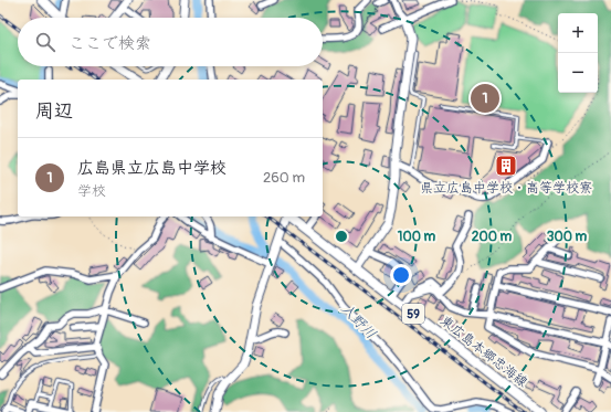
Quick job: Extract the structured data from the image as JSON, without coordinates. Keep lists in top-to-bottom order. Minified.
{"streets":{"main road":["59","東広島本郷忠海線"]},"water":["入野川"],"places":{"building":["県立広島中学校・高等学校寮"]},"page":{"map_buttons":["+","−"],"search":"ここで検索","heading":"周辺","pins":"1","list":[{"mark":"1","name":"広島県立広島中学校","note":"学校","value":"260 m"}]},"rings":["100 m","200 m","300 m"]}
